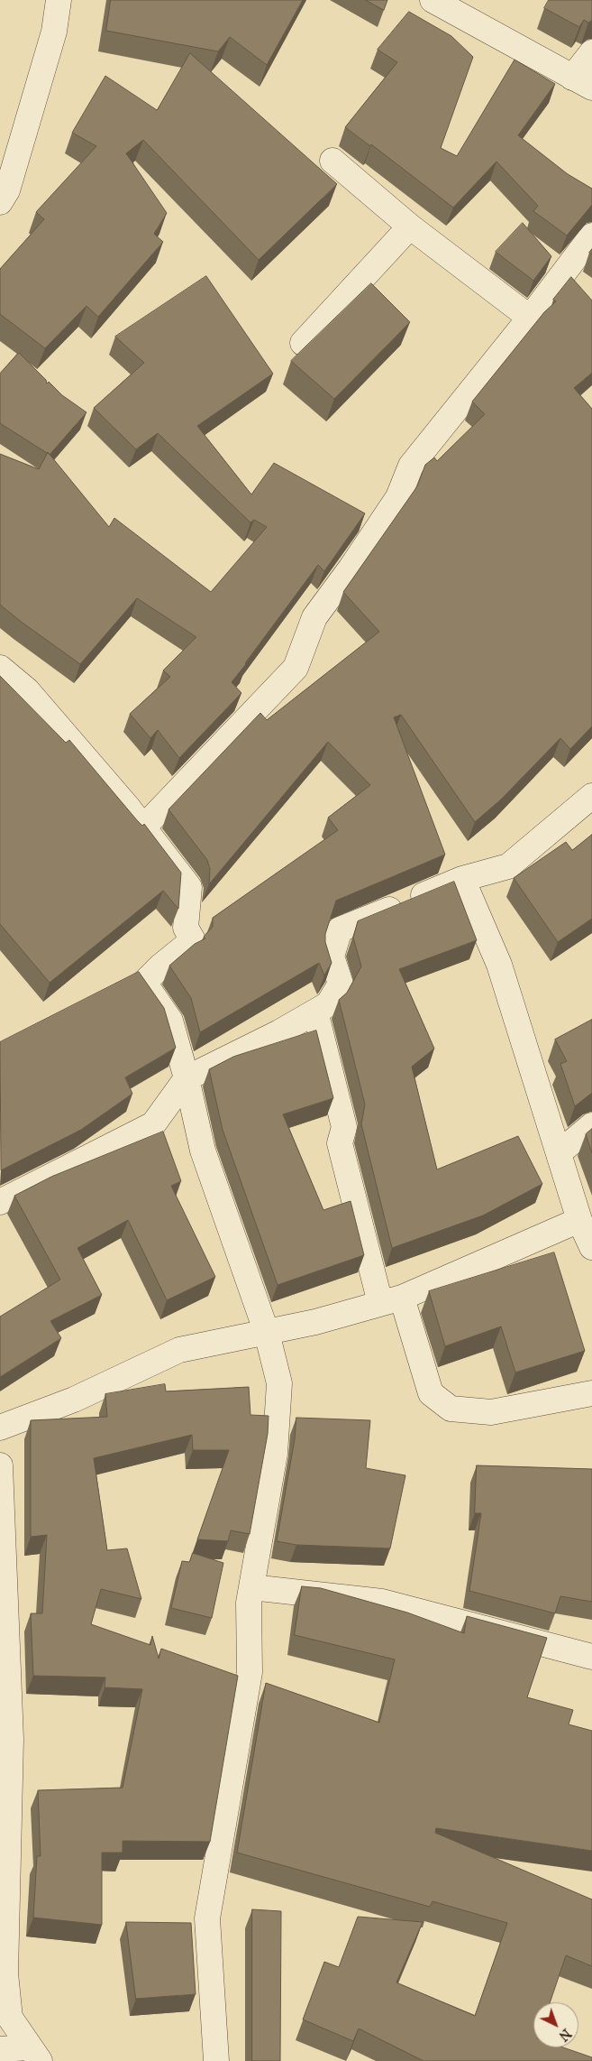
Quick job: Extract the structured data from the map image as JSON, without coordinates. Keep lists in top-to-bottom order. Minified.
{"north":"bottom right"}
